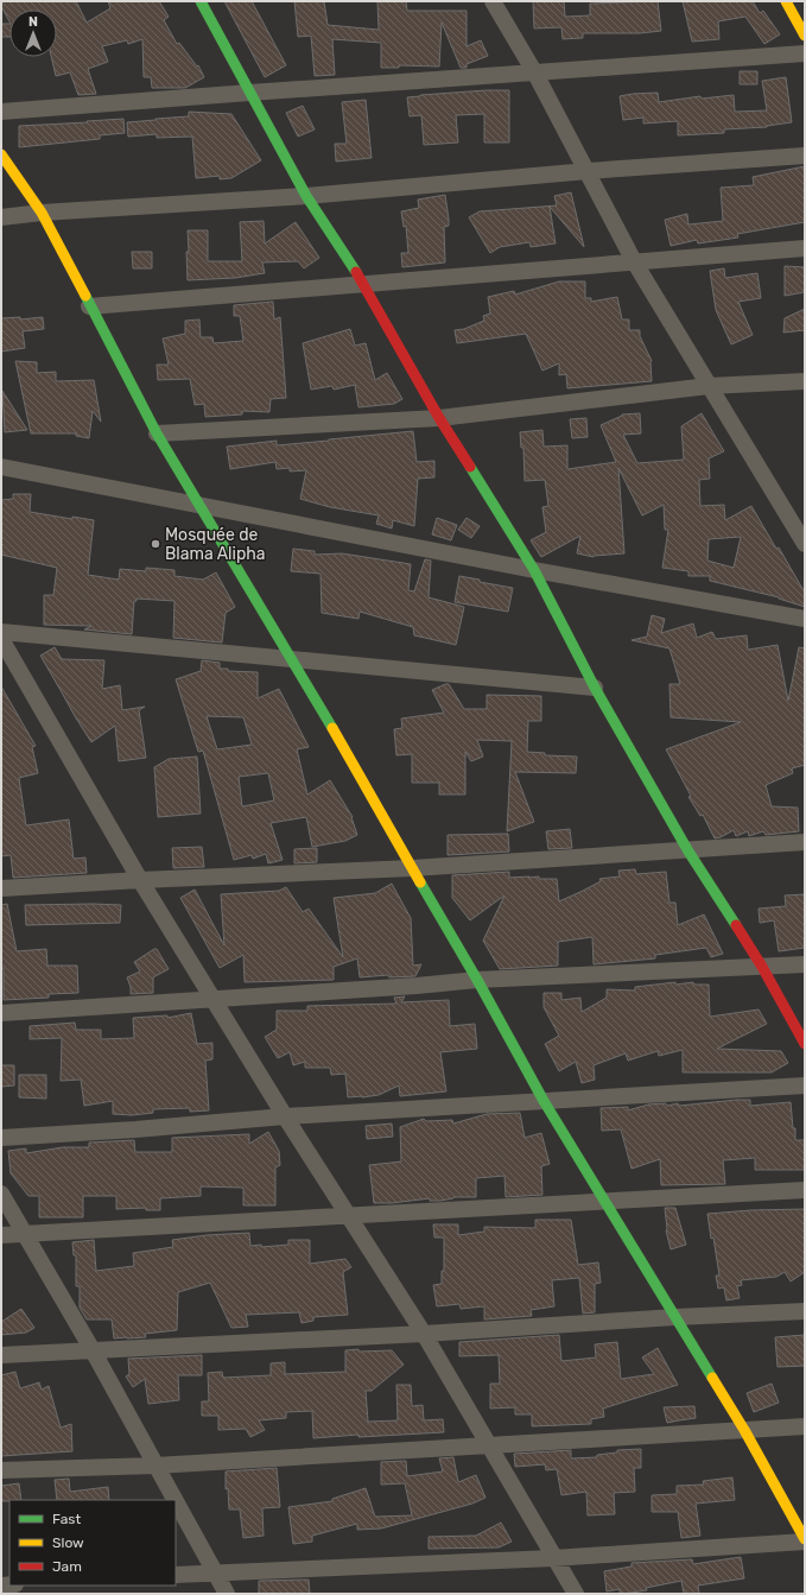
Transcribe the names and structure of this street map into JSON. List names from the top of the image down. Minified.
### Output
{"places":["Mosquée de Blama Alipha"],"legend":["Fast","Slow","Jam"],"north":"top"}
